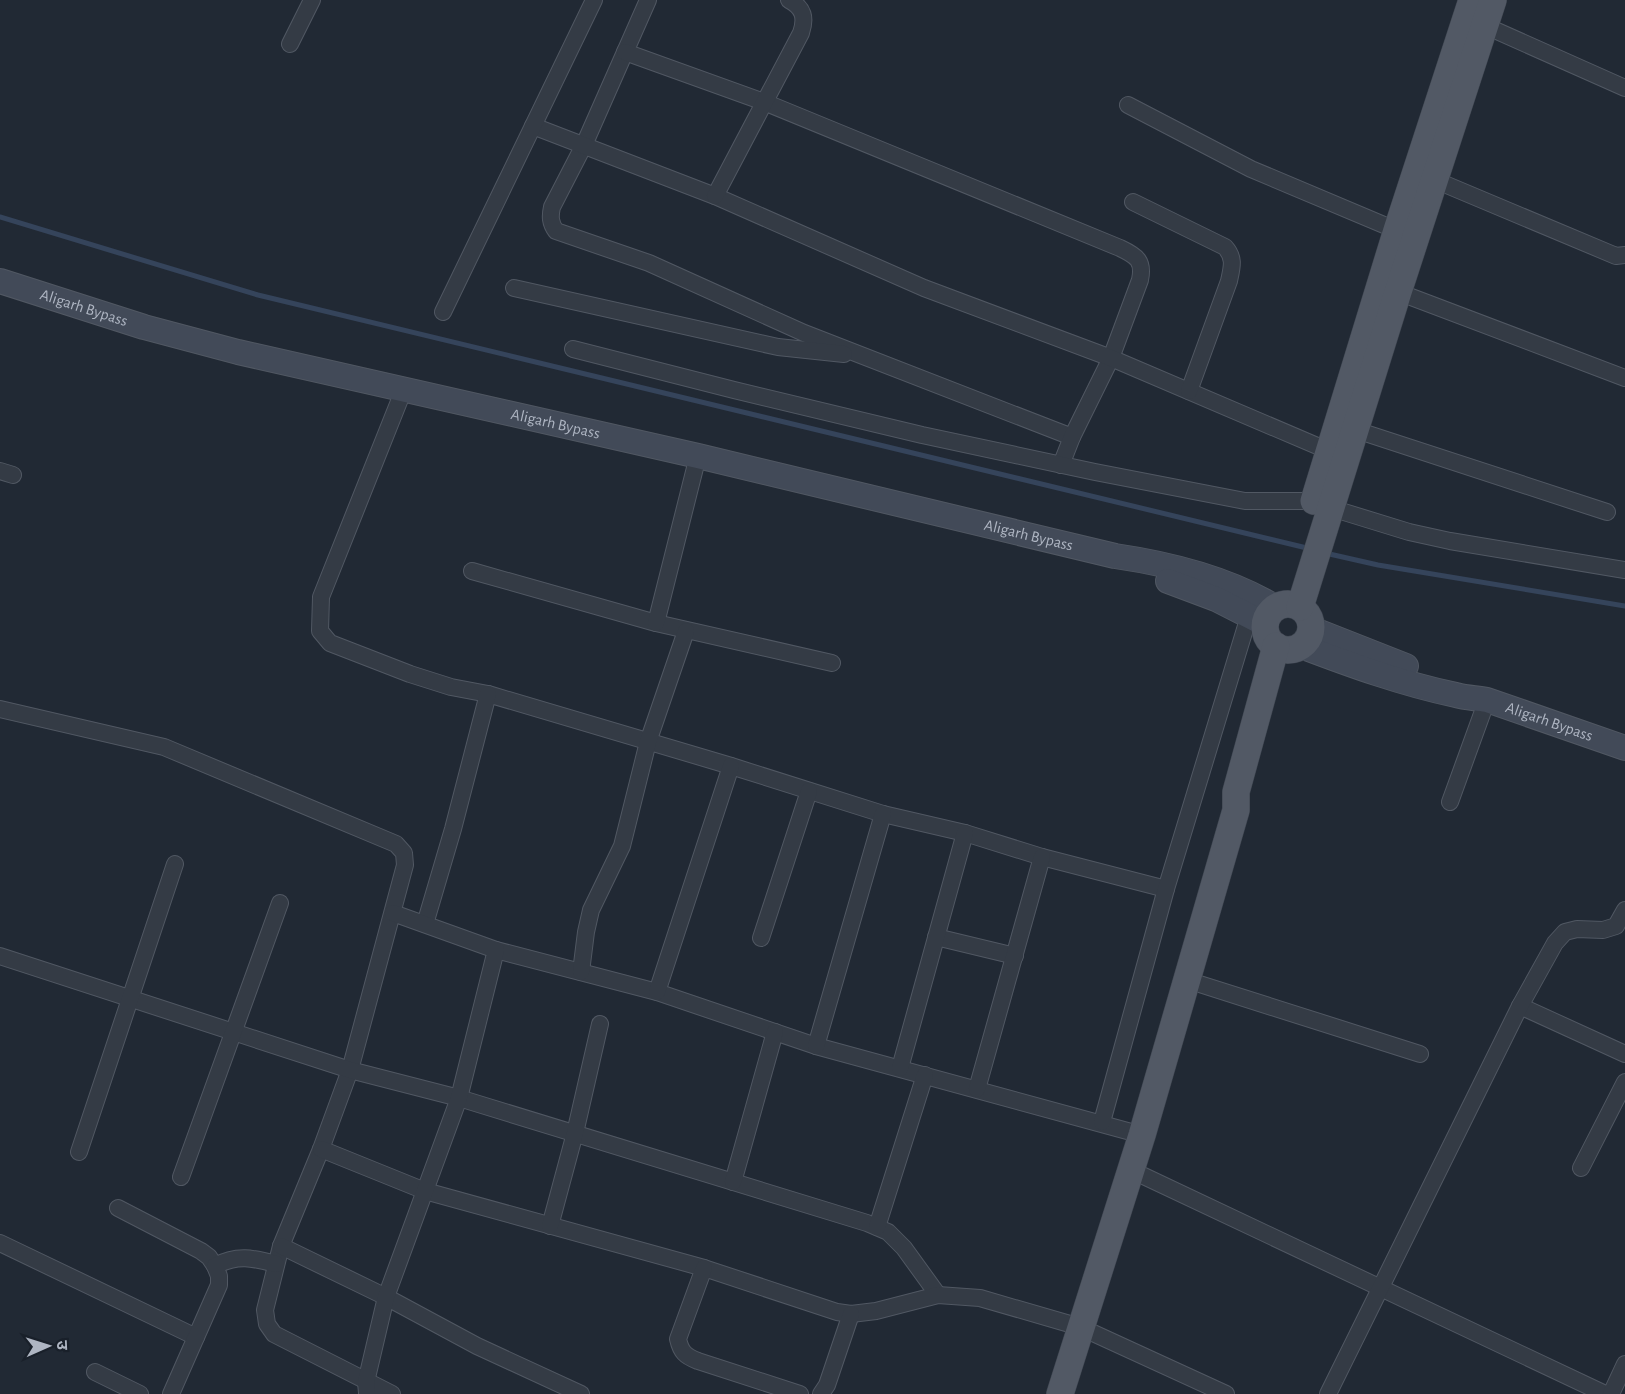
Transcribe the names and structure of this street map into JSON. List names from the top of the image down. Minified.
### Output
{"streets":{"main road":["Aligarh Bypass"]},"north":"right"}
